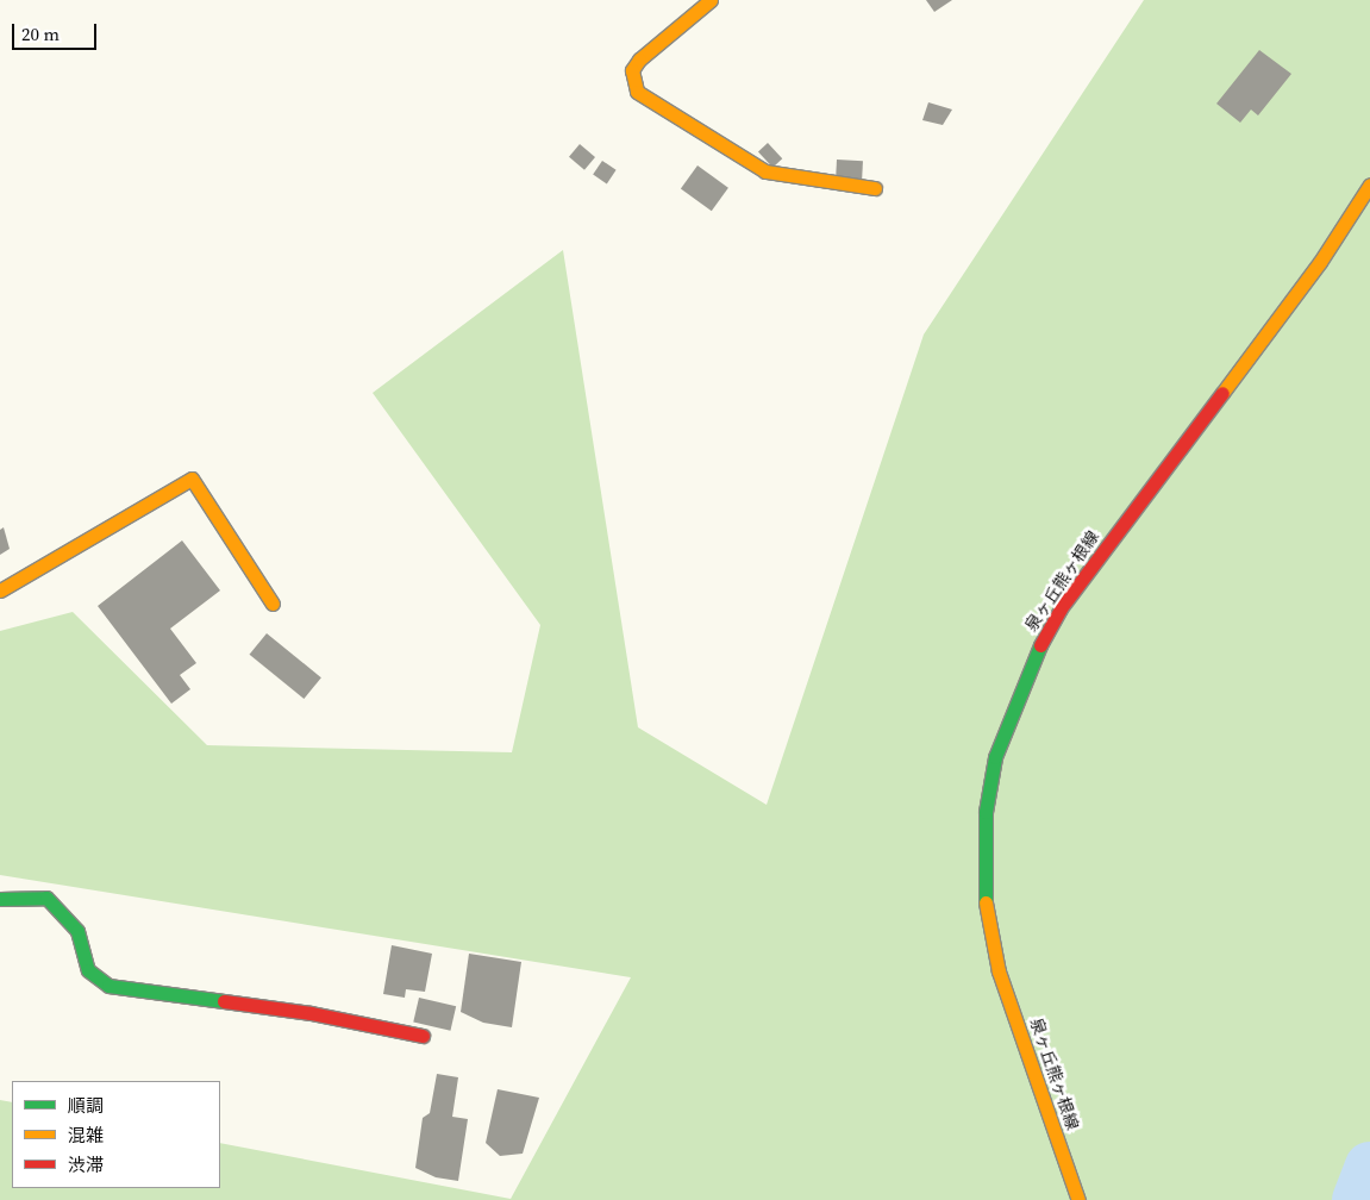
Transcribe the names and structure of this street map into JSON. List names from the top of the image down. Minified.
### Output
{"streets":{"street":["泉ヶ丘熊ヶ根線"]},"legend":["順調","混雑","渋滞"],"scale_bar":"20 m"}
